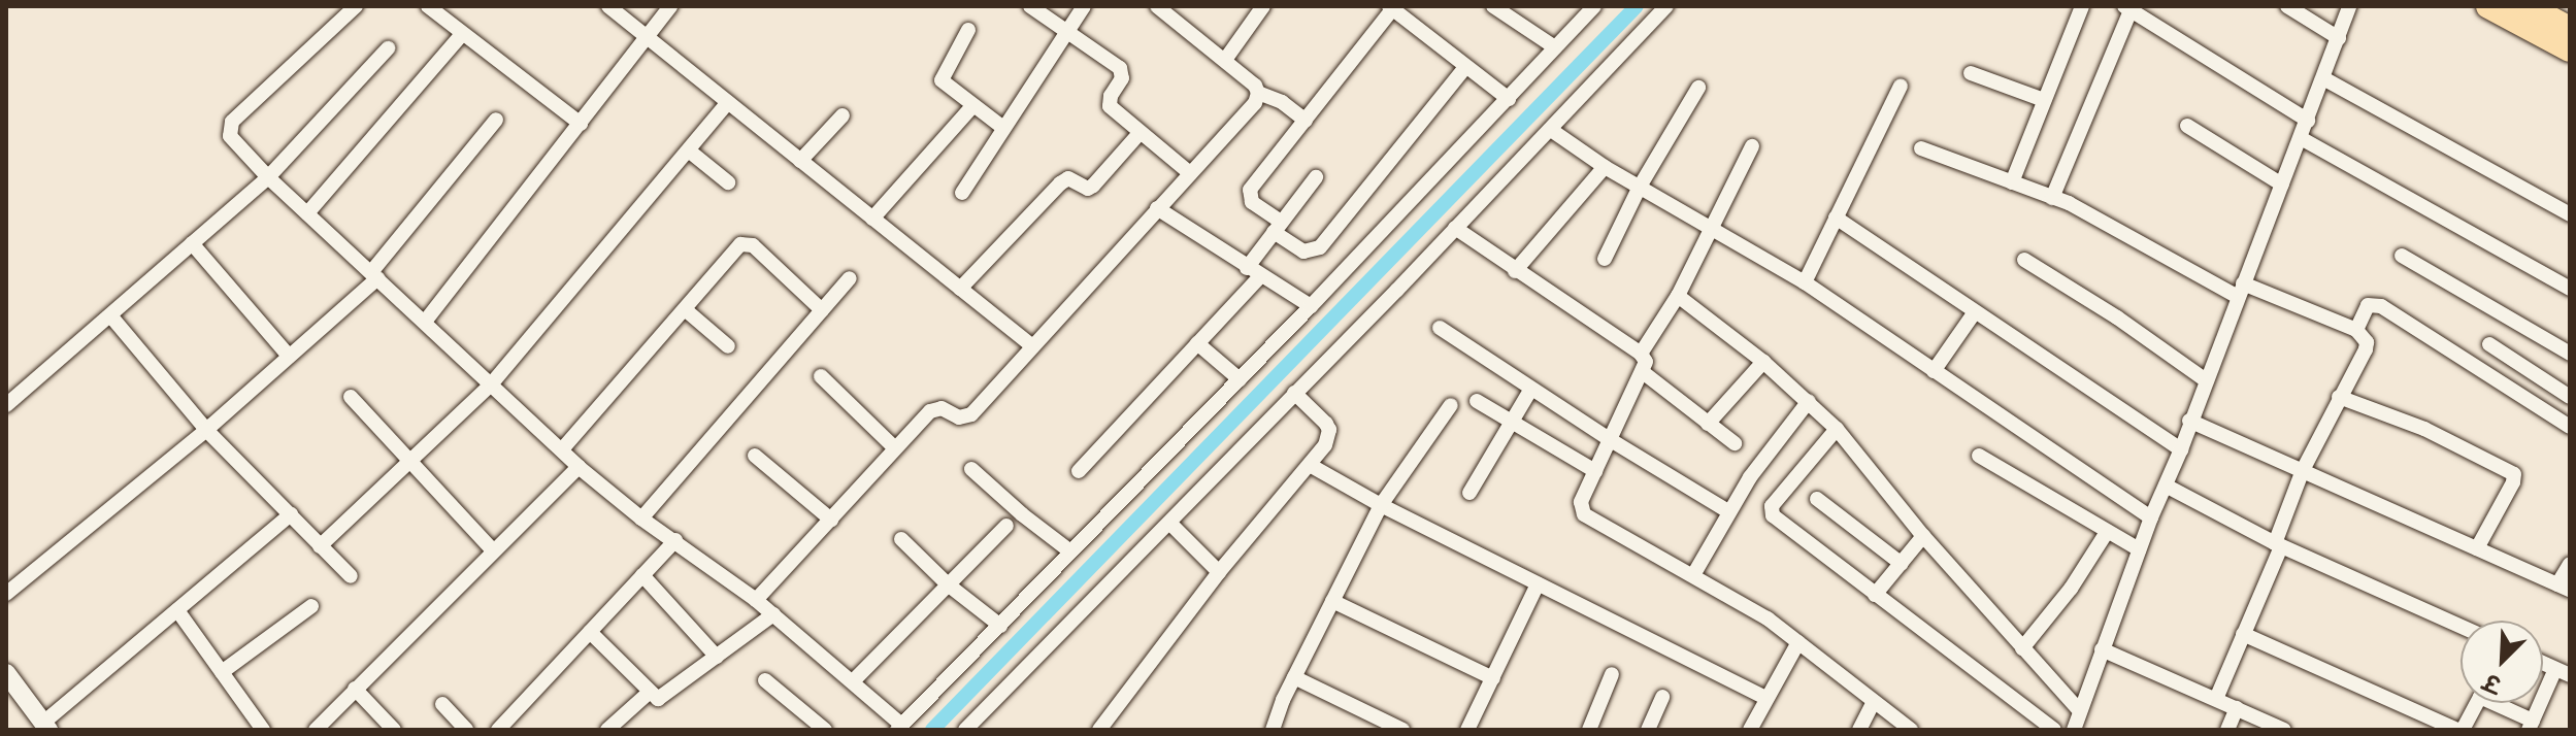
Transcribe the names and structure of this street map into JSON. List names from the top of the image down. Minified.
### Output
{"north":"bottom left"}
